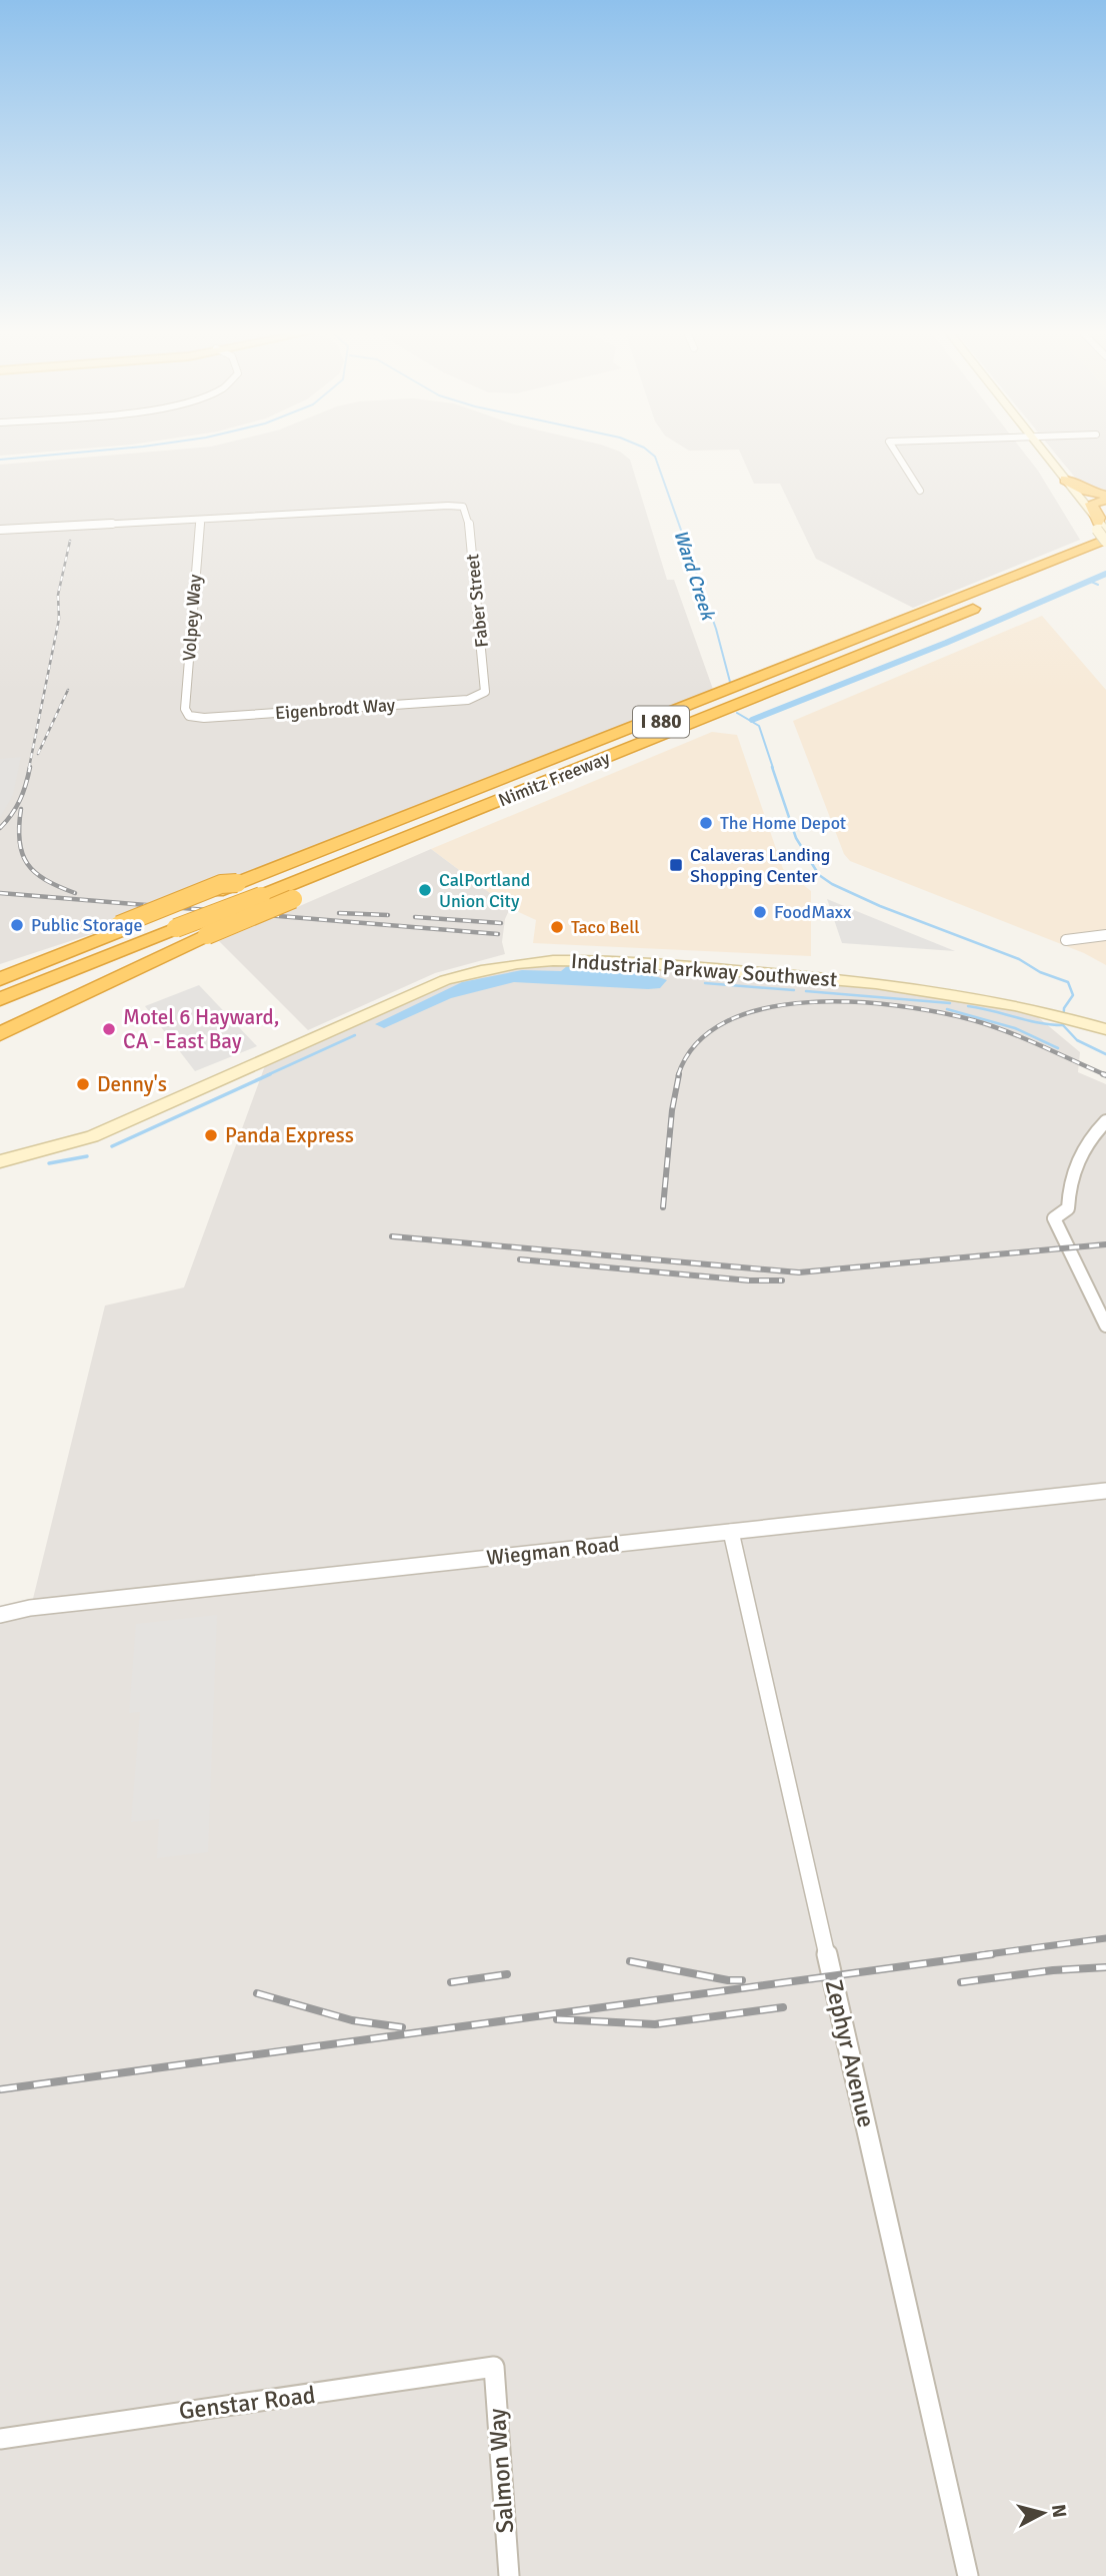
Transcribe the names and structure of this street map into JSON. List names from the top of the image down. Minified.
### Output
{"streets":{"highway":["I 880","Nimitz Freeway"],"main road":["Industrial Parkway Southwest"],"street":["Faber Street","Volpey Way","Eigenbrodt Way","Wiegman Road","Zephyr Avenue","Genstar Road","Salmon Way"]},"crossings":[["Faber Street","Volpey Way"],["Faber Street","Eigenbrodt Way"],["Volpey Way","Eigenbrodt Way"],["I 880","Nimitz Freeway"],["Wiegman Road","Zephyr Avenue"],["Genstar Road","Salmon Way"]],"water":["Ward Creek"],"places":{"other":["The Home Depot","CalPortland Union City","FoodMaxx","Public Storage","Taco Bell","Motel 6 Hayward, CA - East Bay","Denny's","Panda Express"],"transit":["Calaveras Landing Shopping Center"]},"north":"right"}
